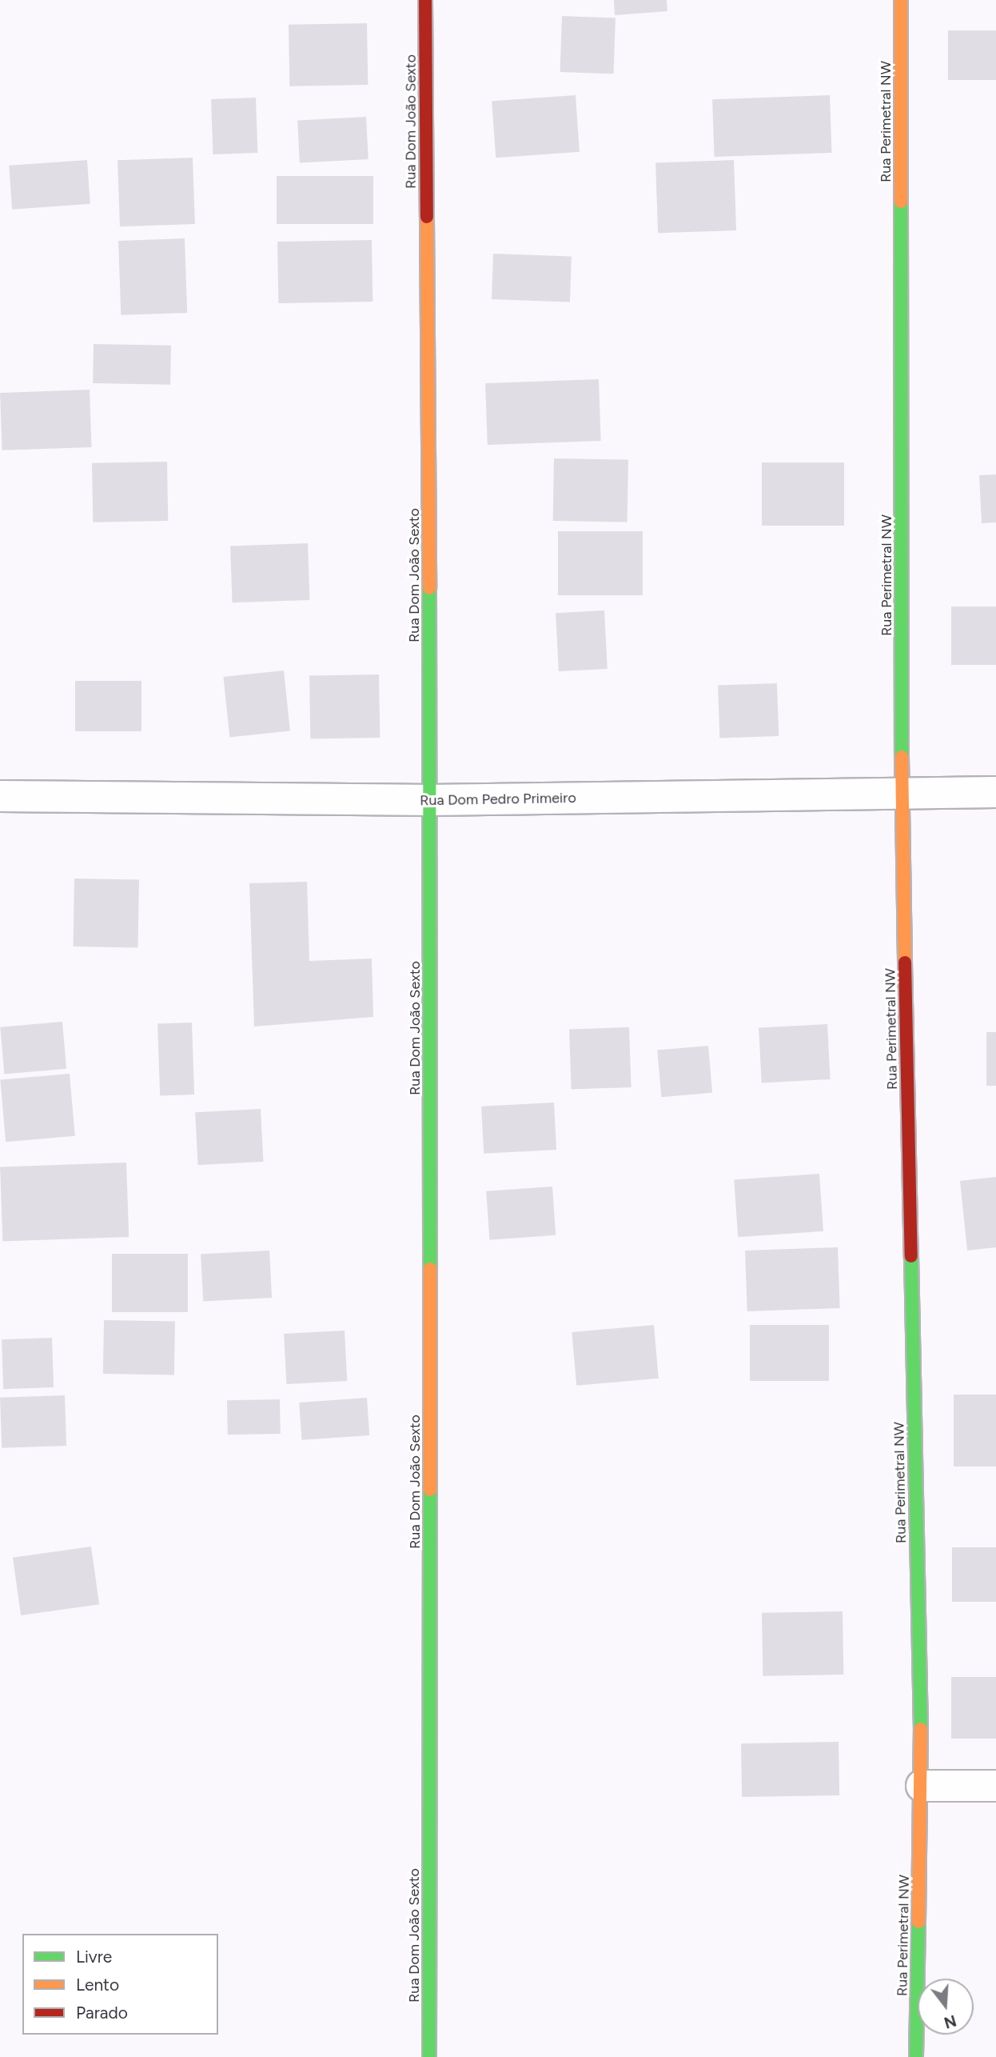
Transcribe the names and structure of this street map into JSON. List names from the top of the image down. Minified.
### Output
{"streets":{"street":["Rua Dom João Sexto","Rua Perimetral NW","Rua Dom Pedro Primeiro"]},"crossings":[["Rua Dom João Sexto","Rua Dom Pedro Primeiro"],["Rua Perimetral NW","Rua Dom Pedro Primeiro"]],"legend":["Livre","Lento","Parado"],"north":"bottom"}
